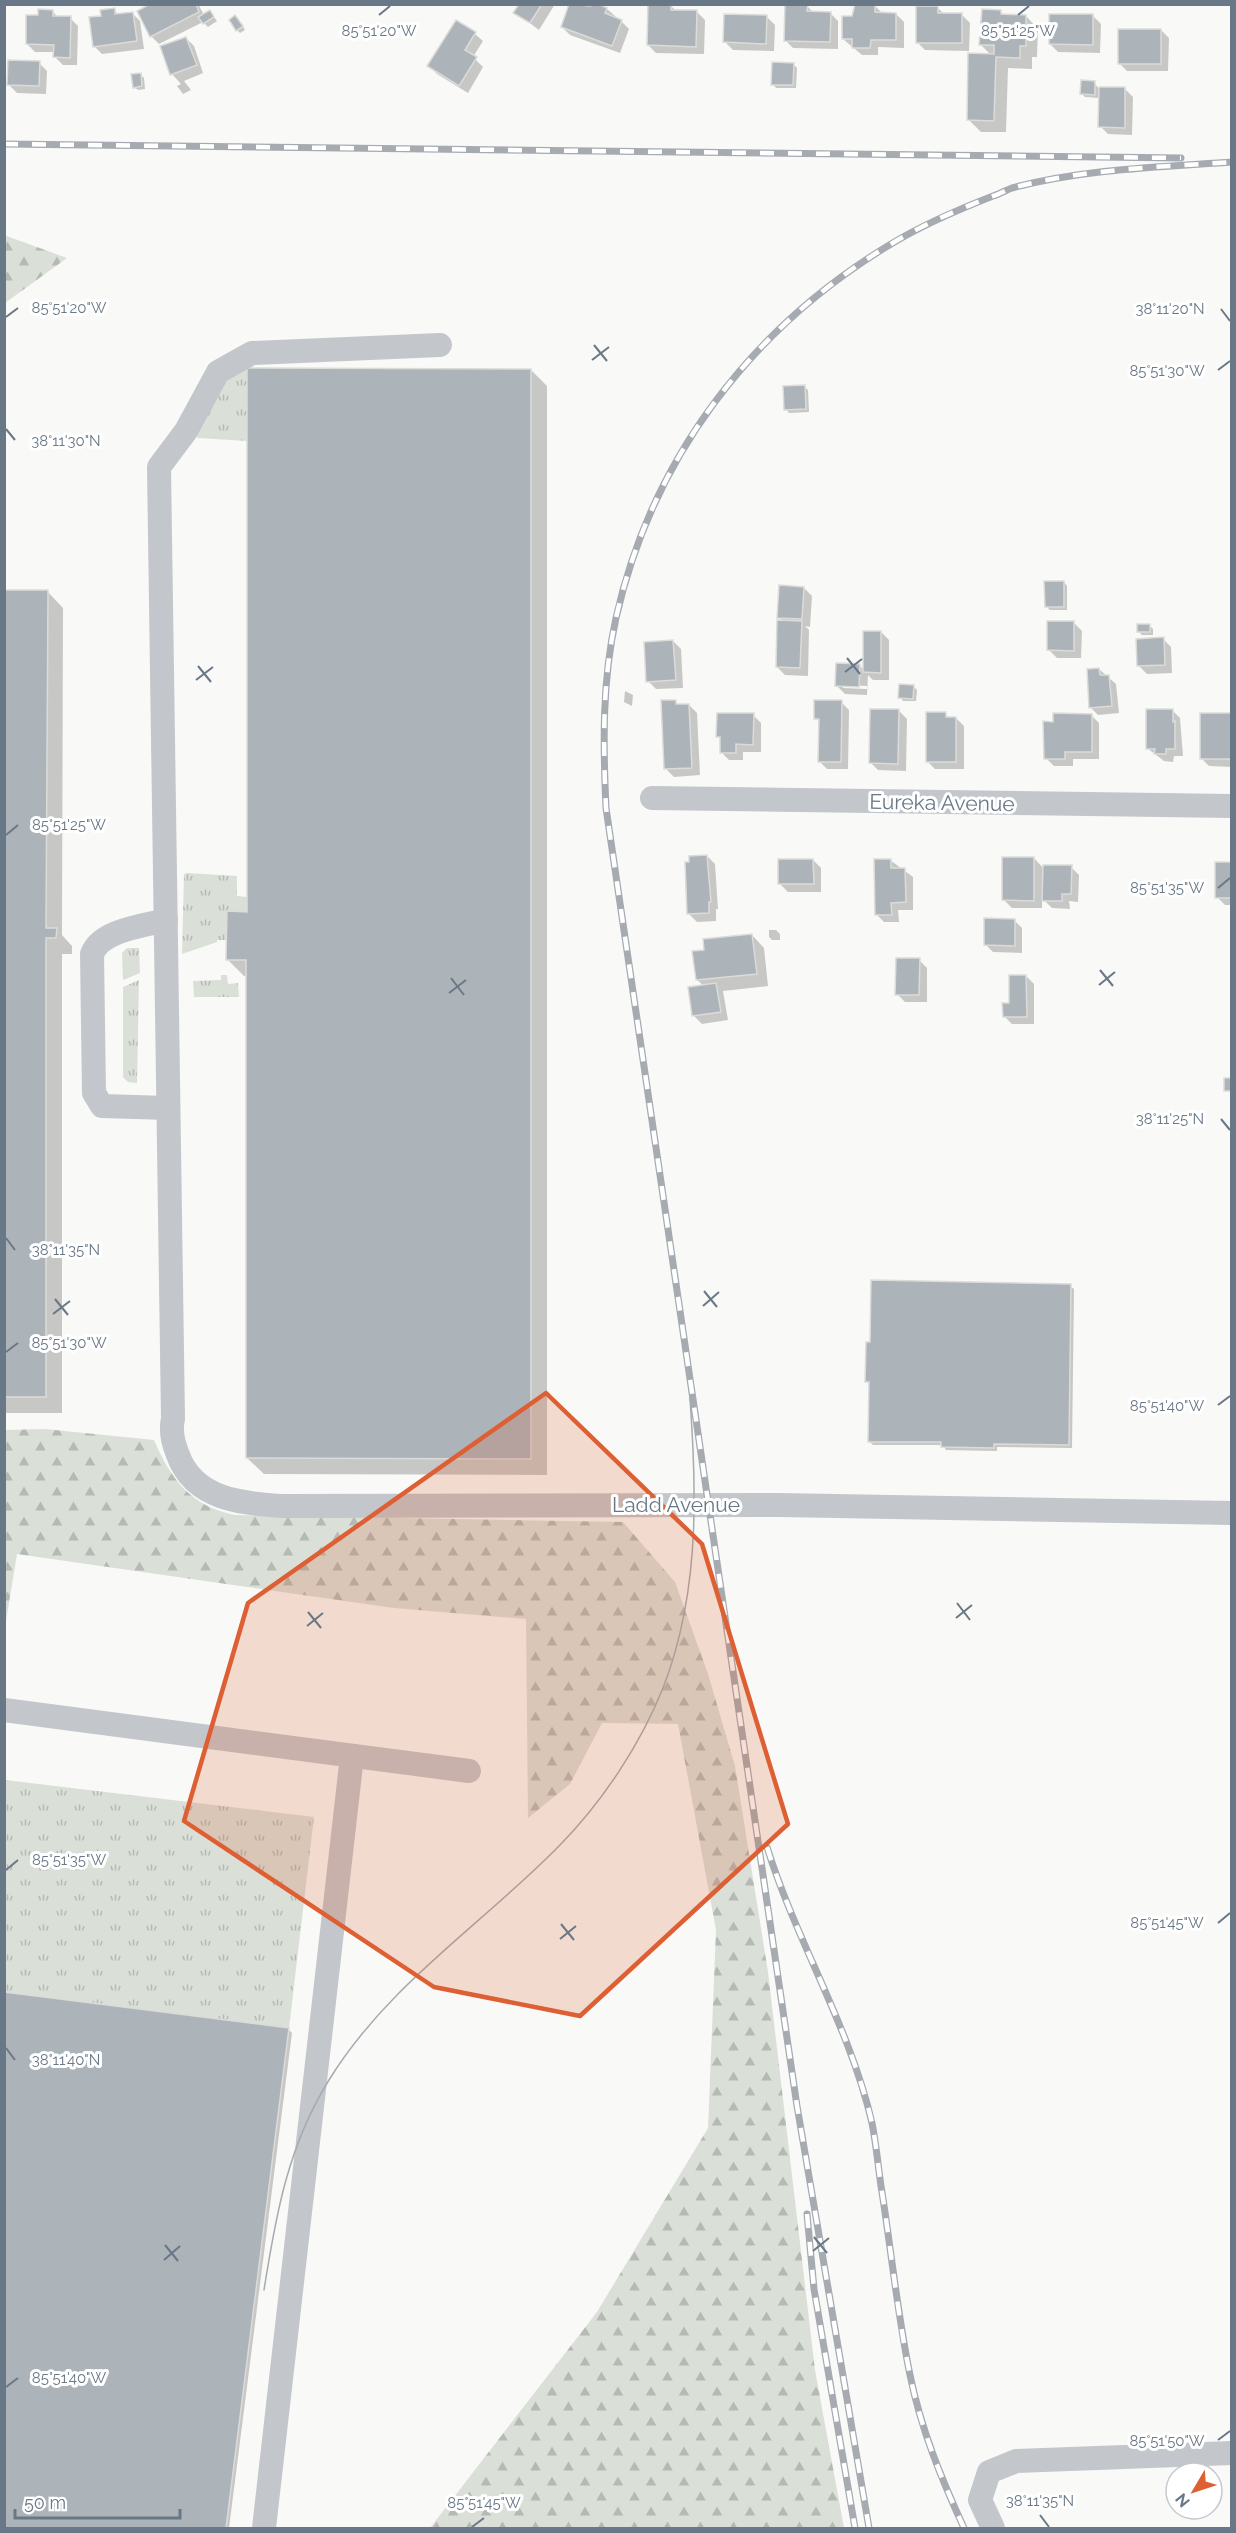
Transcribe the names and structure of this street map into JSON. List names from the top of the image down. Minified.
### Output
{"streets":{"street":["Eureka Avenue","Ladd Avenue"]},"scale_bar":"50 m","north":"bottom left","coordinates":["85°51'20\"W","85°51'25\"W","38°11'20\"N","85°51'30\"W","38°11'30\"N","85°51'35\"W","38°11'25\"N","38°11'35\"N","85°51'40\"W","85°51'45\"W","38°11'40\"N","85°51'50\"W"]}
